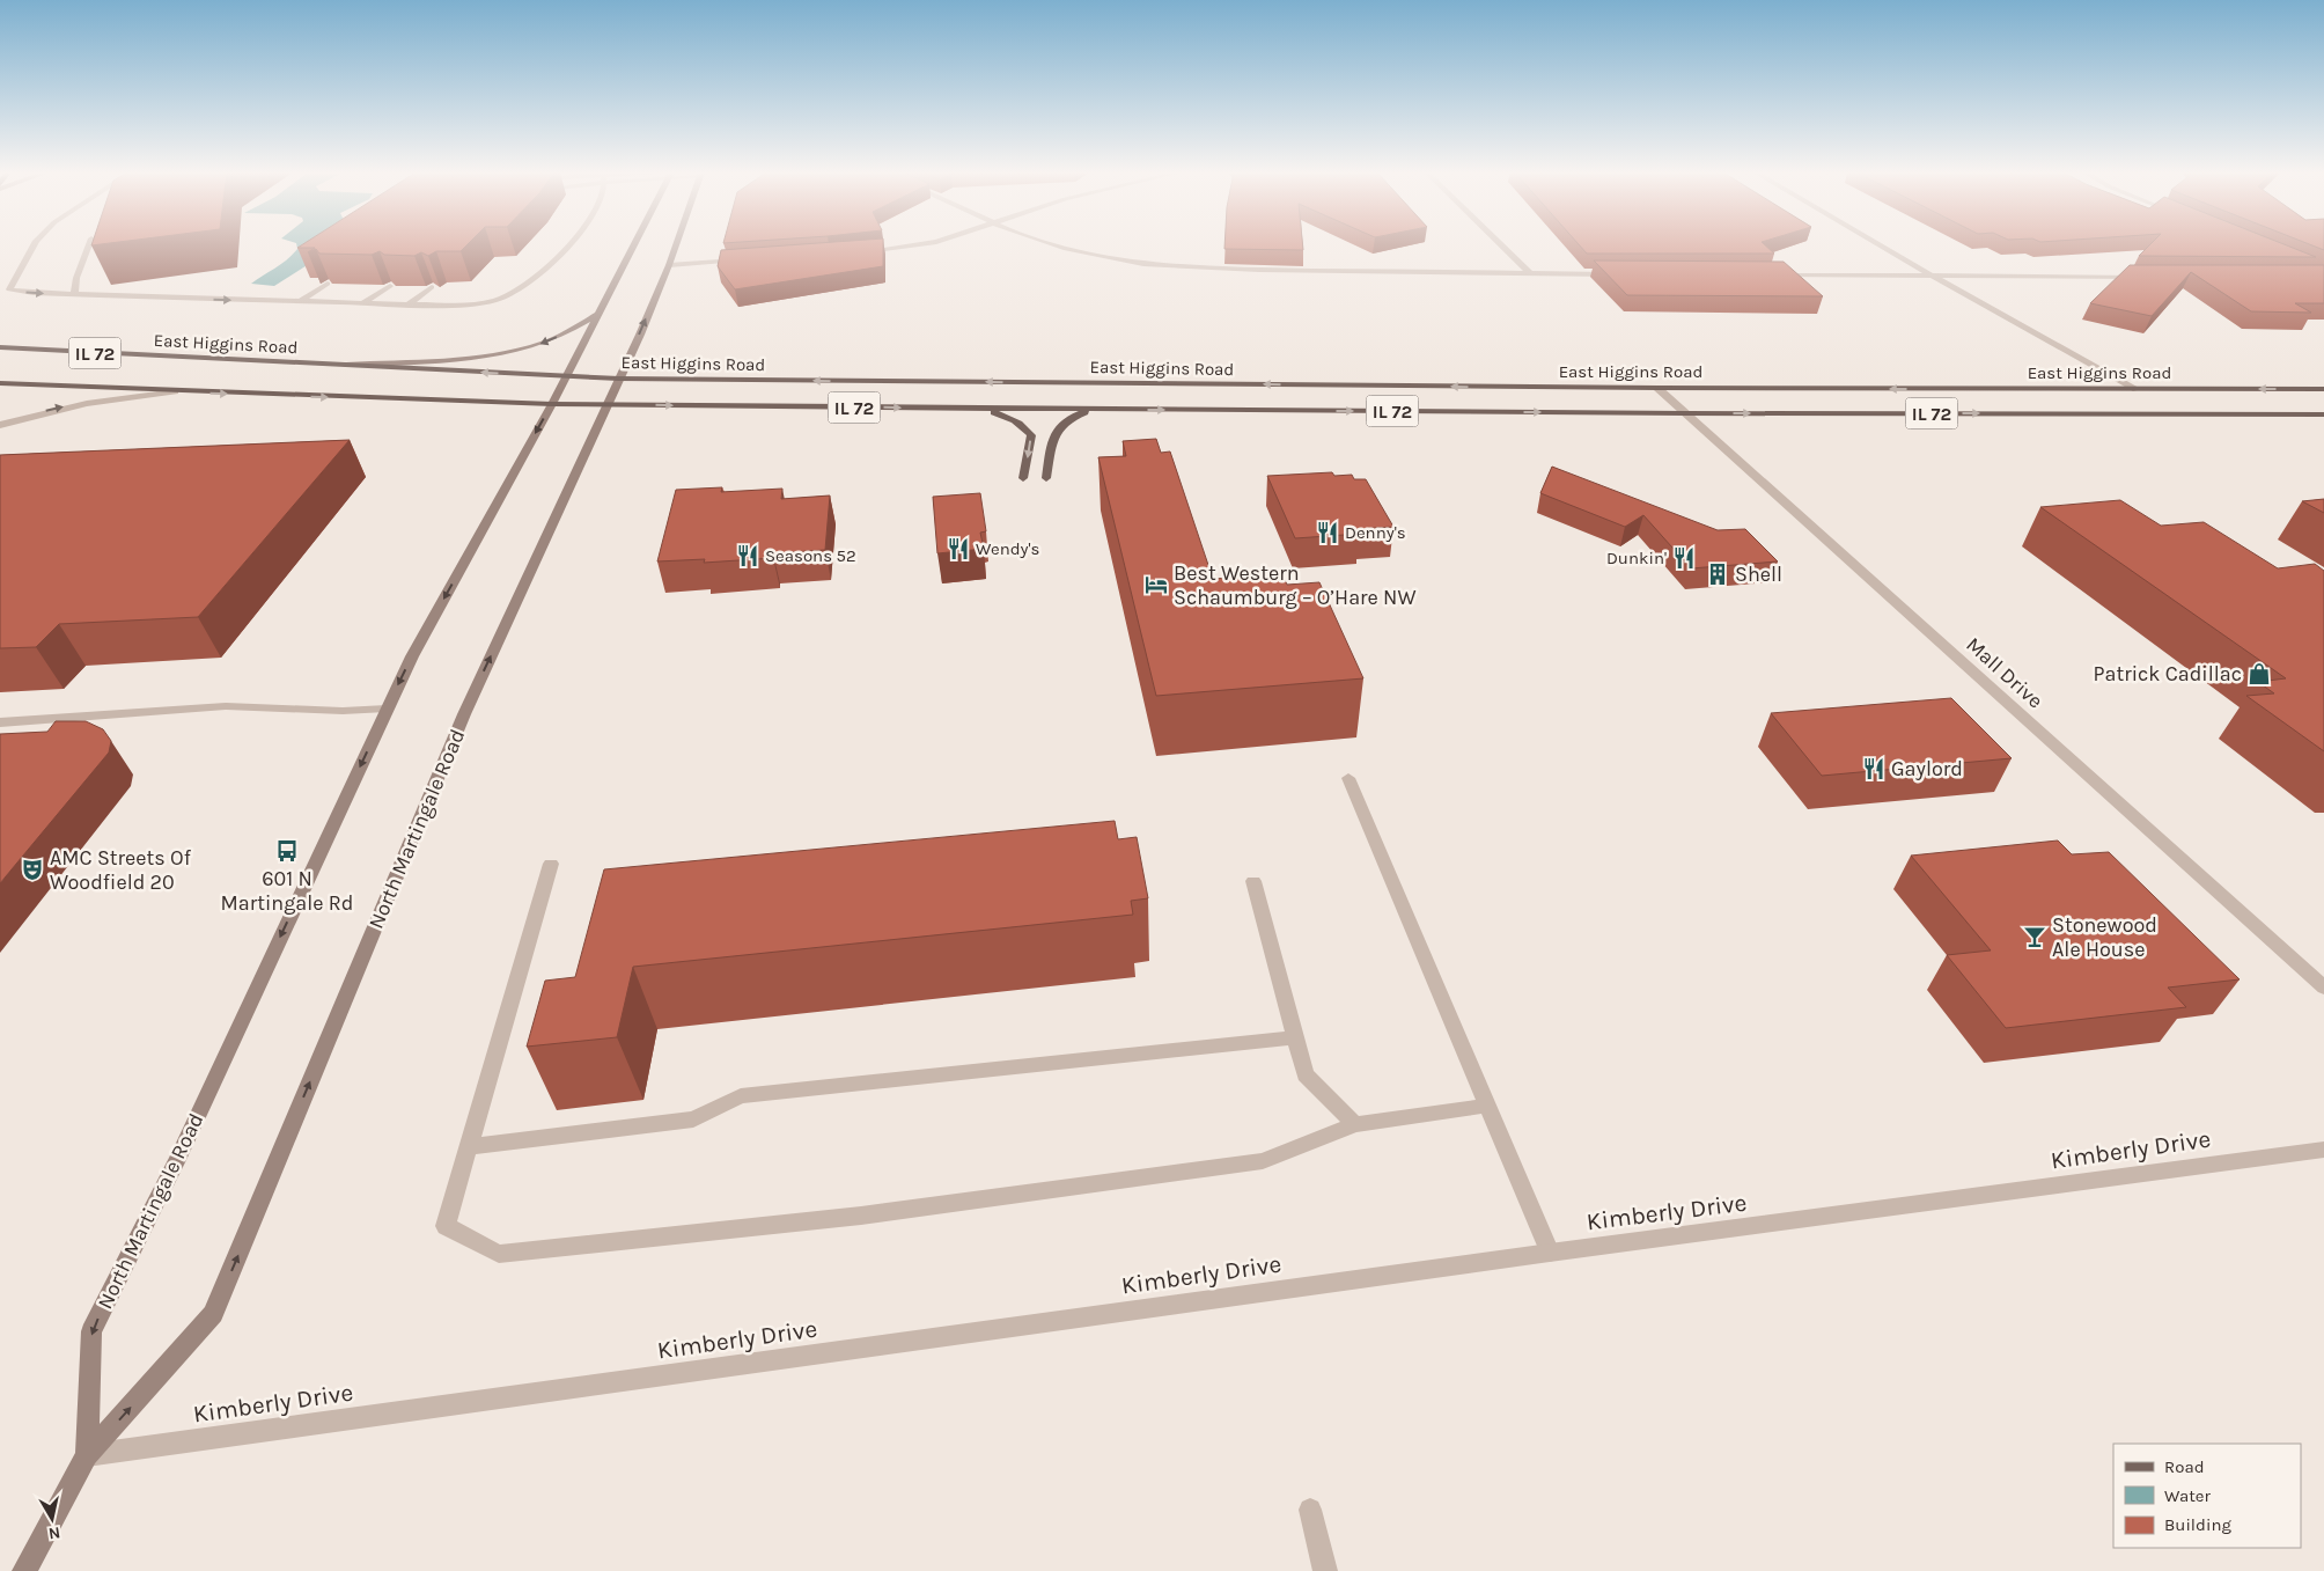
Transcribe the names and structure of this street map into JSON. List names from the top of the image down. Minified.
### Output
{"streets":{"main road":["East Higgins Road","IL 72"],"street":["Mall Drive","North Martingale Road","Kimberly Drive"]},"crossings":[["East Higgins Road","Mall Drive"],["East Higgins Road","North Martingale Road"],["IL 72","Mall Drive"],["IL 72","North Martingale Road"],["North Martingale Road","Kimberly Drive"]],"places":{"restaurant":["Denny's","Wendy's","Seasons 52","Dunkin'","Gaylord"],"building":["Shell"],"hotel":["Best Western Schaumburg – O’Hare NW"],"shop":["Patrick Cadillac"],"bus stop":["601 N Martingale Rd"],"theatre":["AMC Streets Of Woodfield 20"],"bar":["Stonewood Ale House"]},"legend":["Road","Water","Building"],"north":"bottom"}
